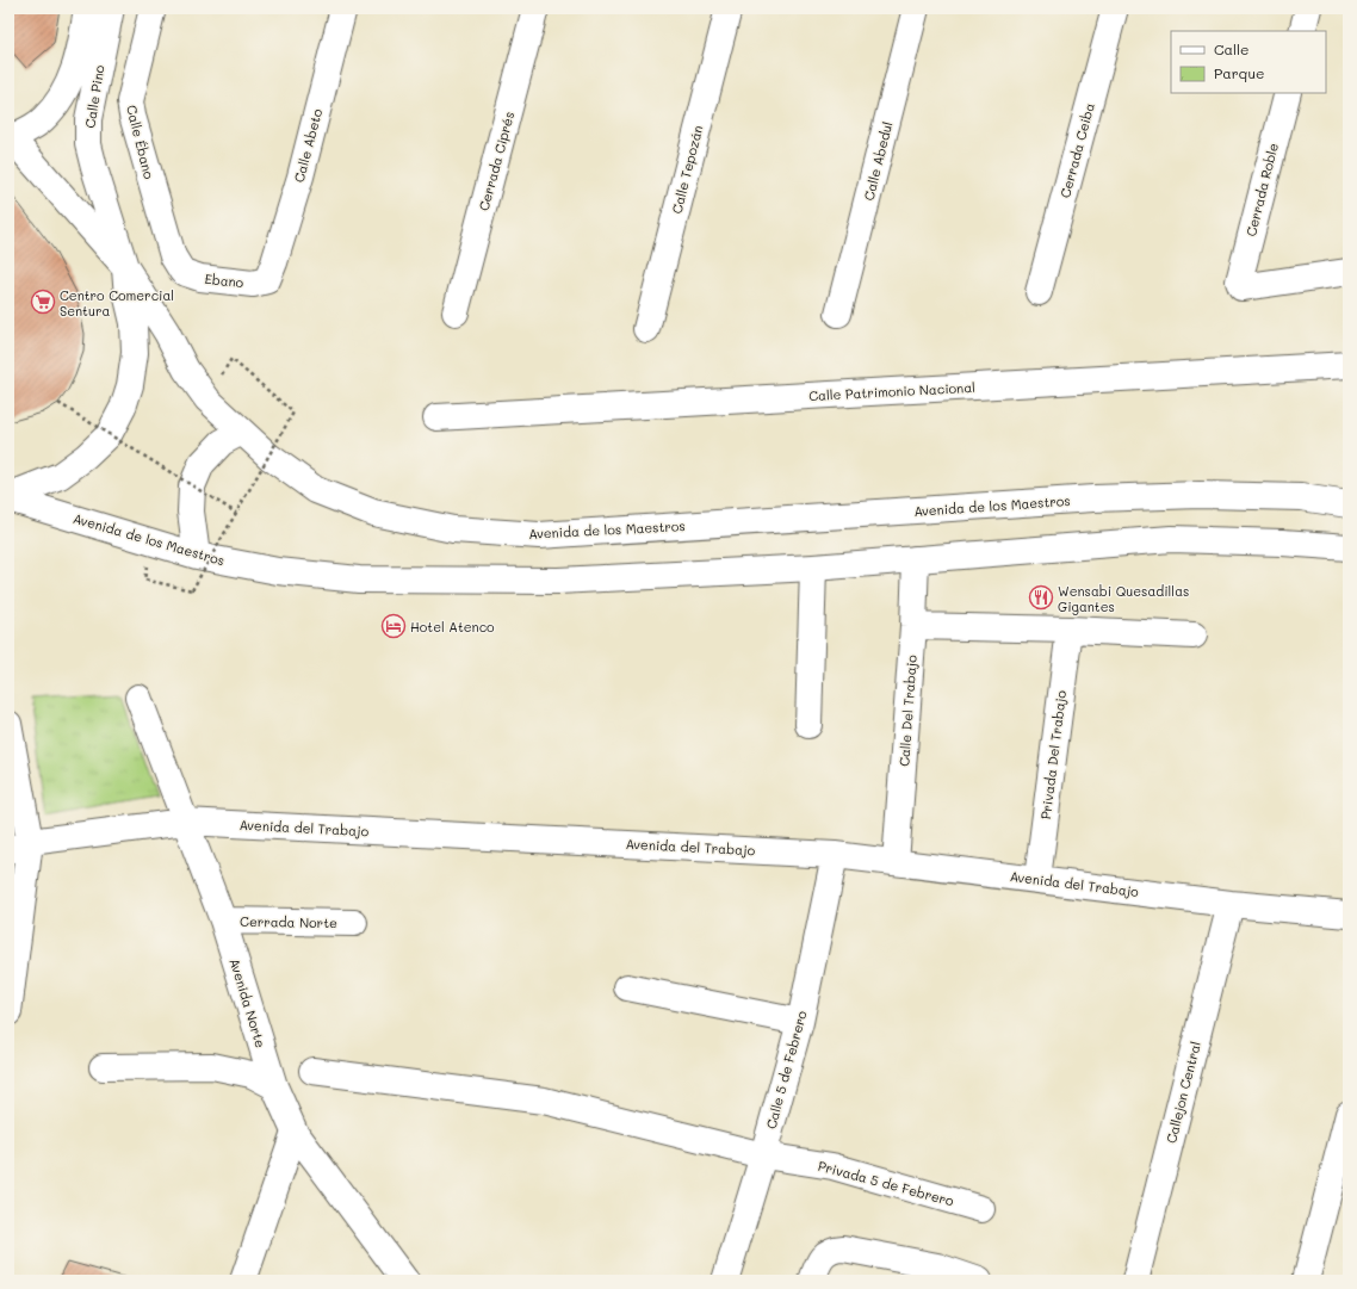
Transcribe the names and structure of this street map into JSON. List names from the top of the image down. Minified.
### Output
{"streets":{"street":["Calle Pino","Calle Ébano","Calle Abeto","Cerrada Ceiba","Cerrada Ciprés","Calle Abedul","Calle Tepozán","Cerrada Roble","Ebano","Calle Patrimonio Nacional","Avenida de los Maestros","Calle Del Trabajo","Privada Del Trabajo","Avenida del Trabajo","Cerrada Norte","Avenida Norte","Calle 5 de Febrero","Callejon Central","Privada 5 de Febrero"]},"crossings":[["Calle Pino","Avenida de los Maestros"],["Calle Ébano","Ebano"],["Calle Abeto","Ebano"],["Avenida de los Maestros","Calle Del Trabajo"],["Calle Del Trabajo","Avenida del Trabajo"],["Privada Del Trabajo","Avenida del Trabajo"],["Avenida del Trabajo","Avenida Norte"],["Avenida del Trabajo","Calle 5 de Febrero"],["Avenida del Trabajo","Callejon Central"],["Cerrada Norte","Avenida Norte"],["Calle 5 de Febrero","Privada 5 de Febrero"]],"places":{"supermarket":["Centro Comercial Sentura"],"restaurant":["Wensabi Quesadillas Gigantes"],"hotel":["Hotel Atenco"]},"legend":["Calle","Parque"]}
